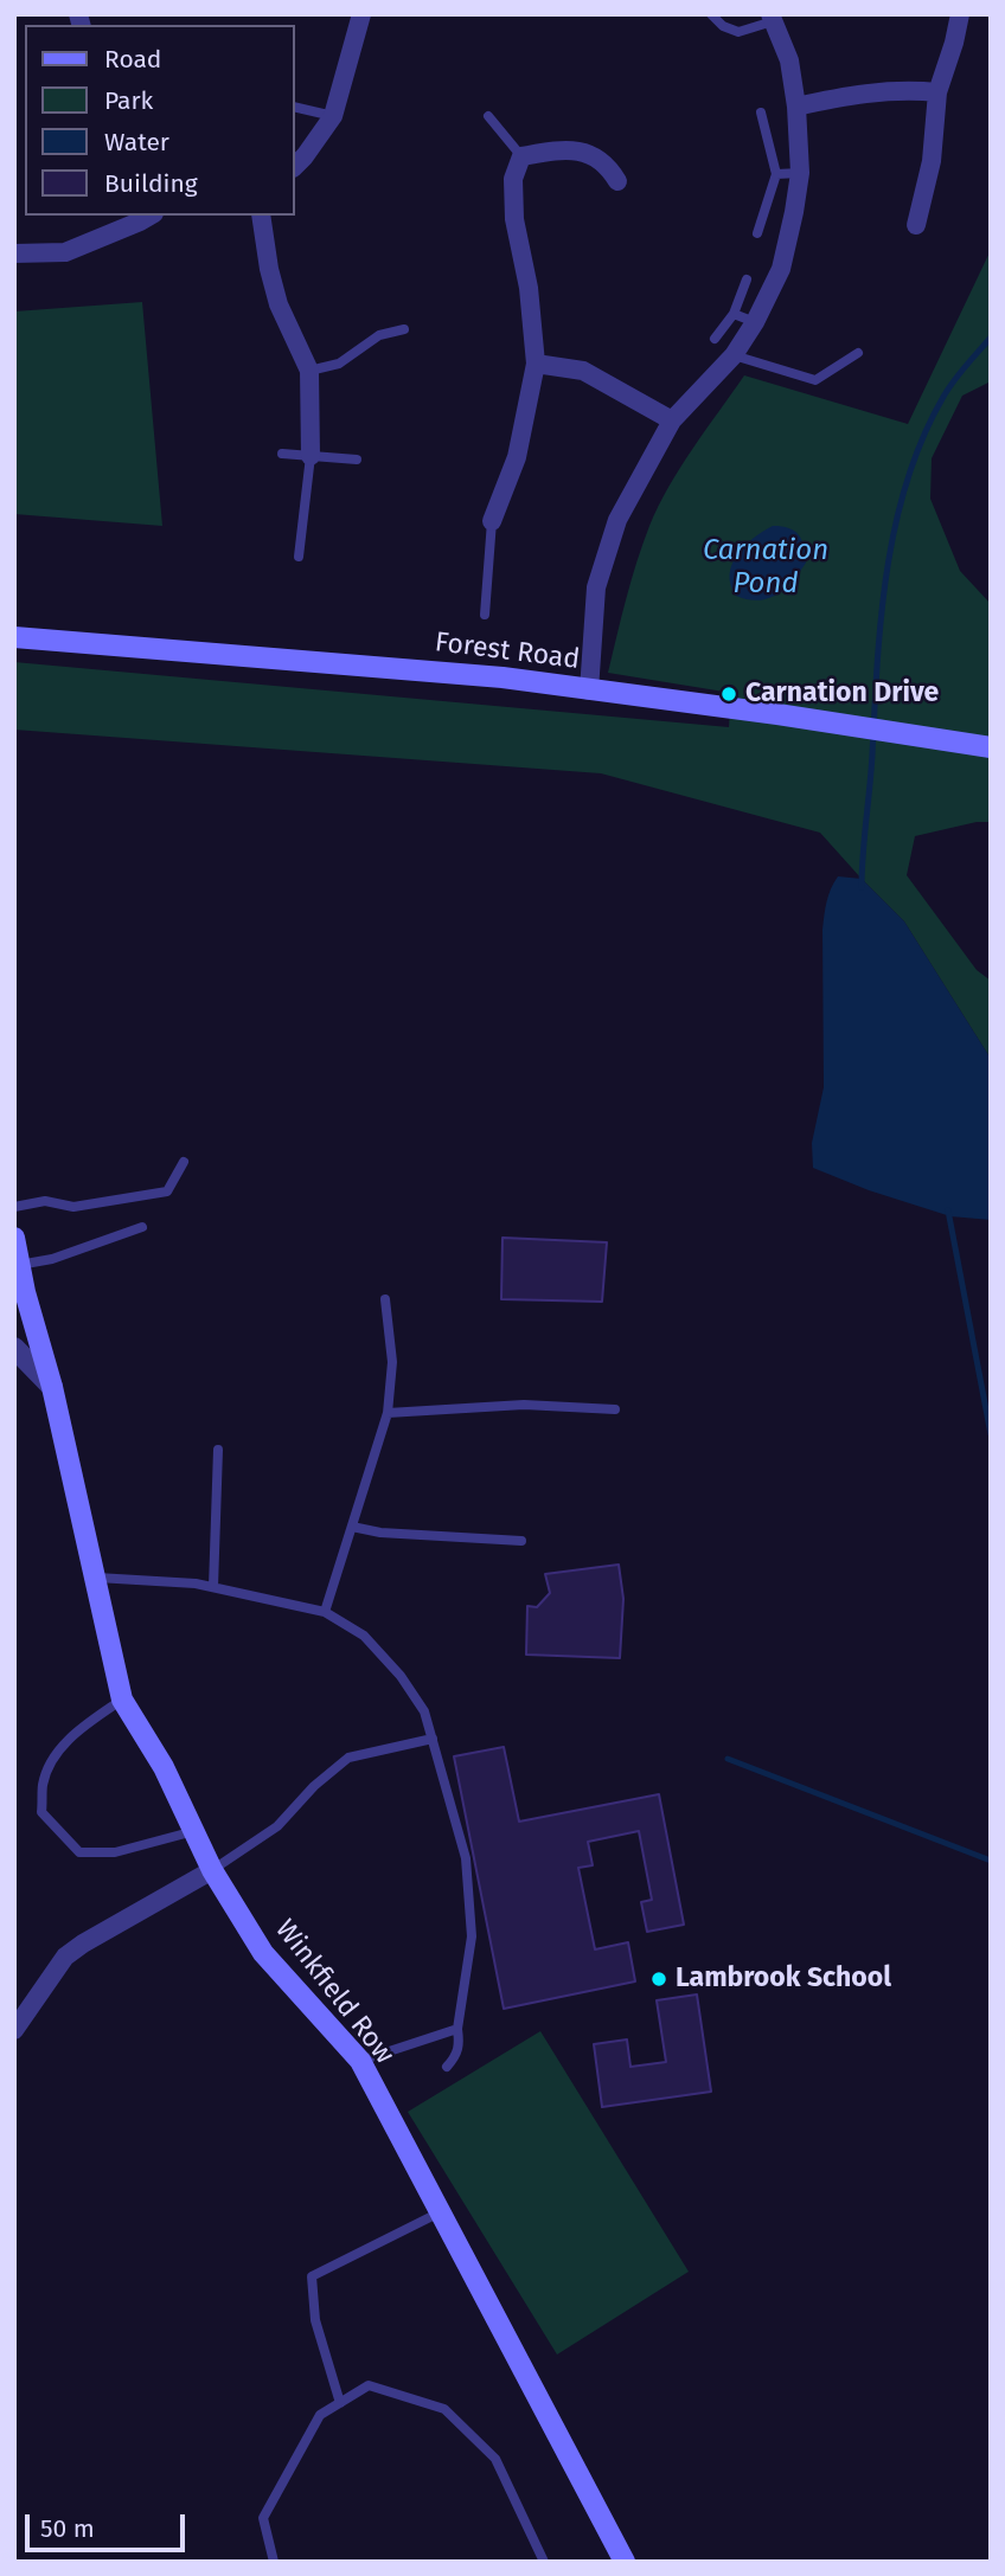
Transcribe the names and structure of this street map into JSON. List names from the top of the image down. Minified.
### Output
{"streets":{"main road":["Forest Road","Winkfield Row"]},"water":["Carnation Pond"],"places":["Carnation Drive","Lambrook School"],"legend":["Road","Park","Water","Building"],"scale_bar":"50 m"}
